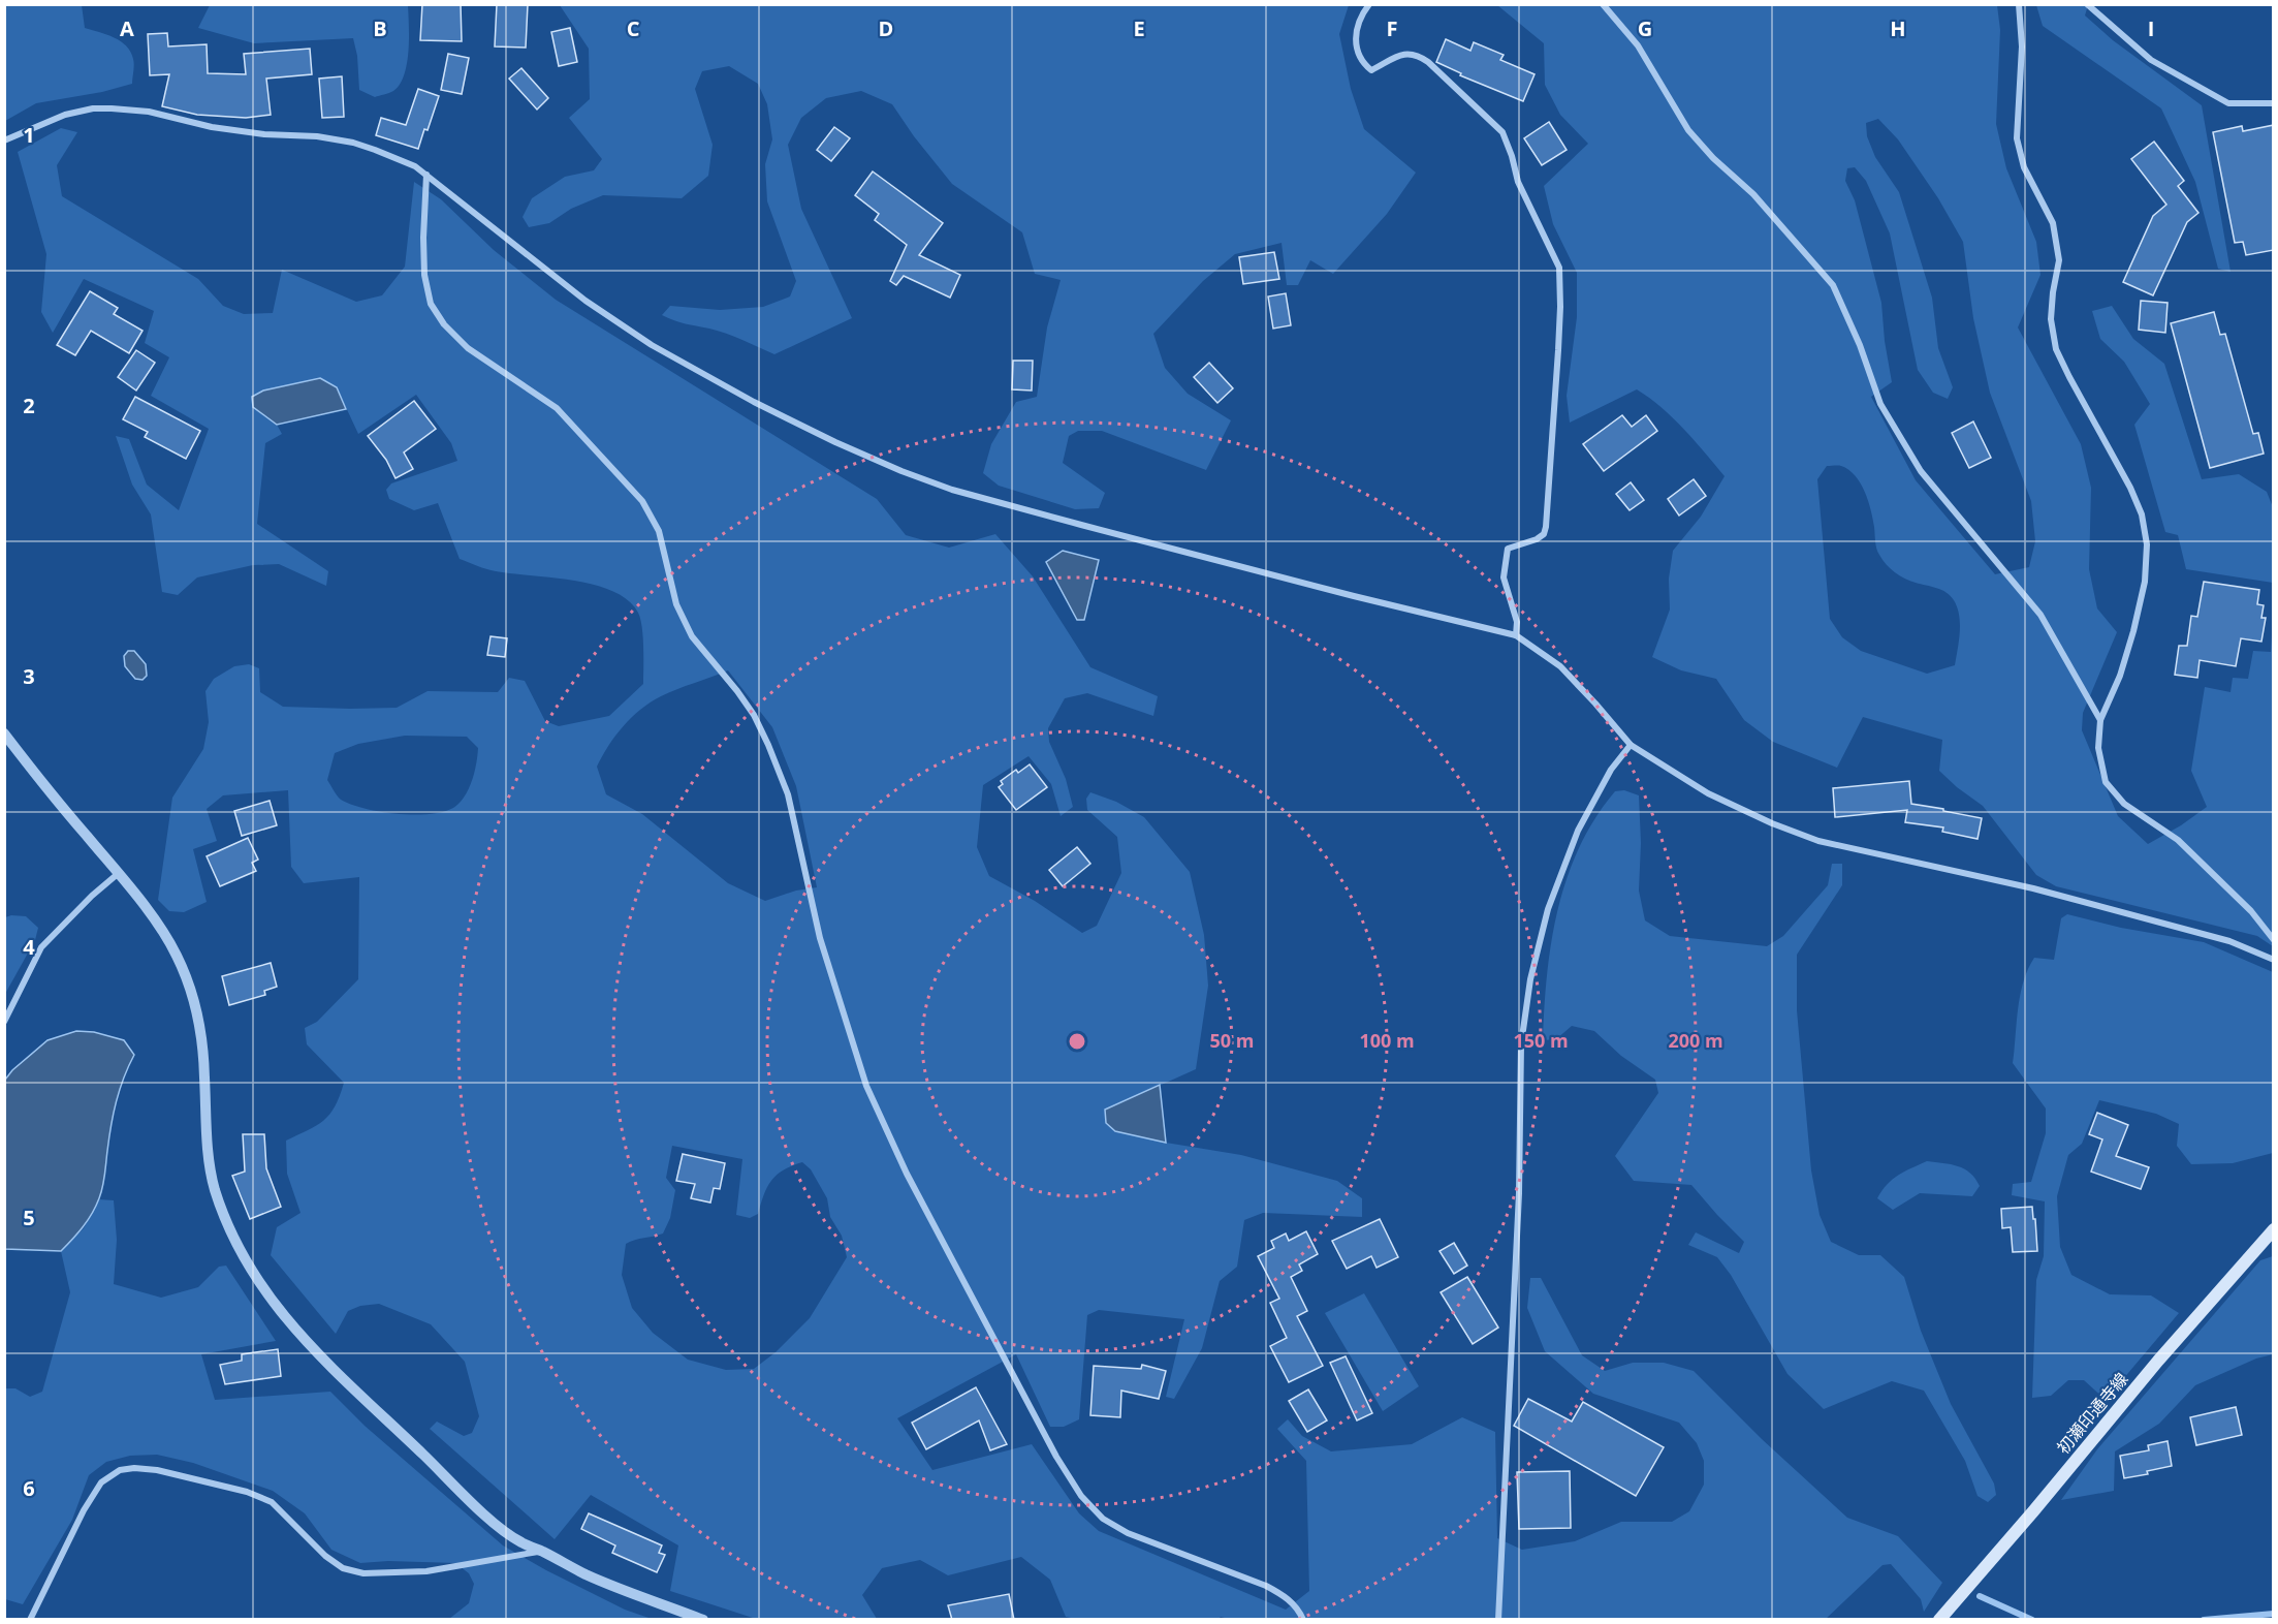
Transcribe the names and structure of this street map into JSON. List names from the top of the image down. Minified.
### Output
{"streets":{"main road":["初瀬印通寺線"]},"grid":{"columns":["A","B","C","D","E","F","G","H","I"],"rows":["1","2","3","4","5","6"]},"rings":["50 m","100 m","150 m","200 m"]}
